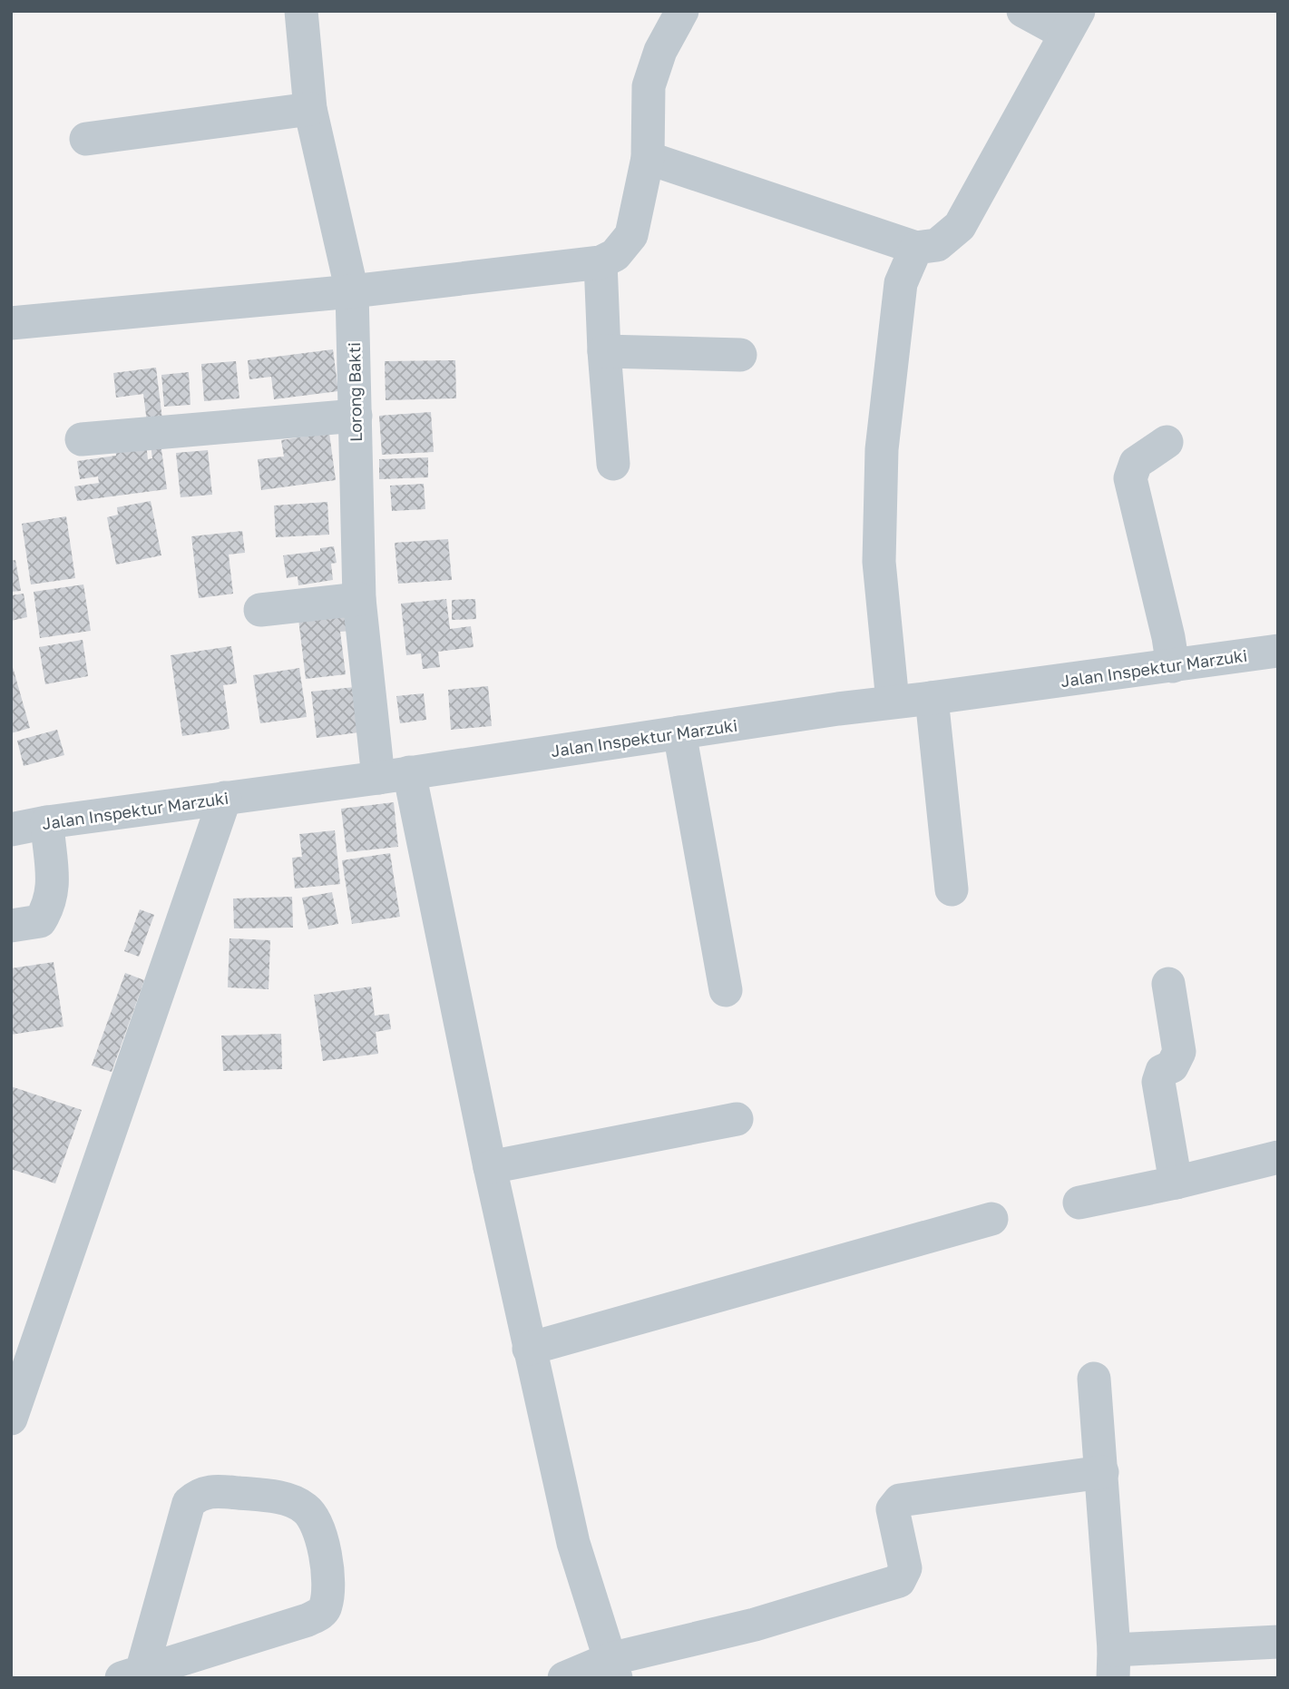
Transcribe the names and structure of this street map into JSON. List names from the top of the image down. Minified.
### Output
{"streets":{"street":["Lorong Bakti","Jalan Inspektur Marzuki"]},"crossings":[["Lorong Bakti","Jalan Inspektur Marzuki"]]}
